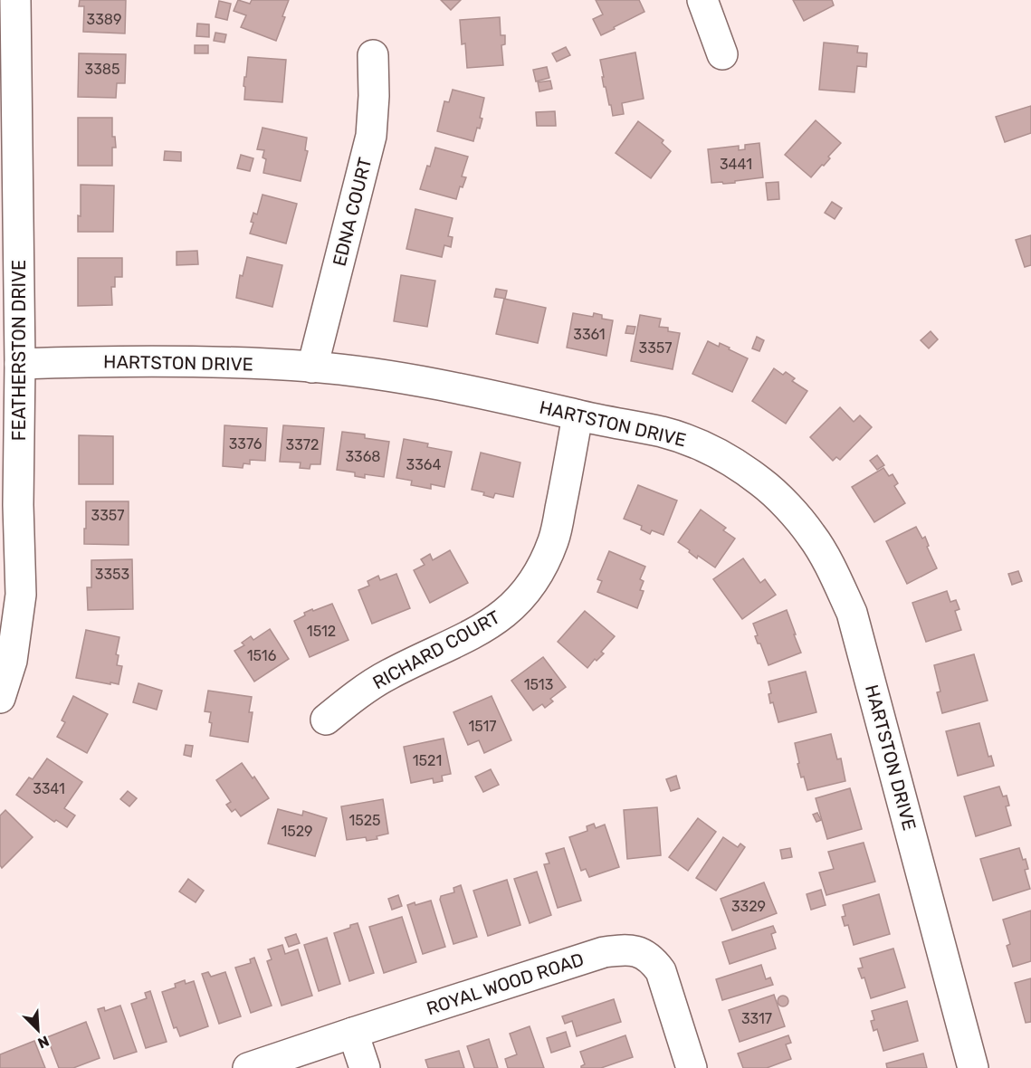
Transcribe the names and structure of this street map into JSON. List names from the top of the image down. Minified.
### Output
{"streets":{"street":["EDNA COURT","FEATHERSTON DRIVE","HARTSTON DRIVE","RICHARD COURT","ROYAL WOOD ROAD"]},"crossings":[["EDNA COURT","HARTSTON DRIVE"],["FEATHERSTON DRIVE","HARTSTON DRIVE"],["HARTSTON DRIVE","RICHARD COURT"]],"house_numbers":["3389","3385","3441","3361","3357","3376","3372","3368","3364","3357","3353","1512","1516","1513","1517","1521","3341","1525","1529","3329","3317"],"north":"bottom right"}
